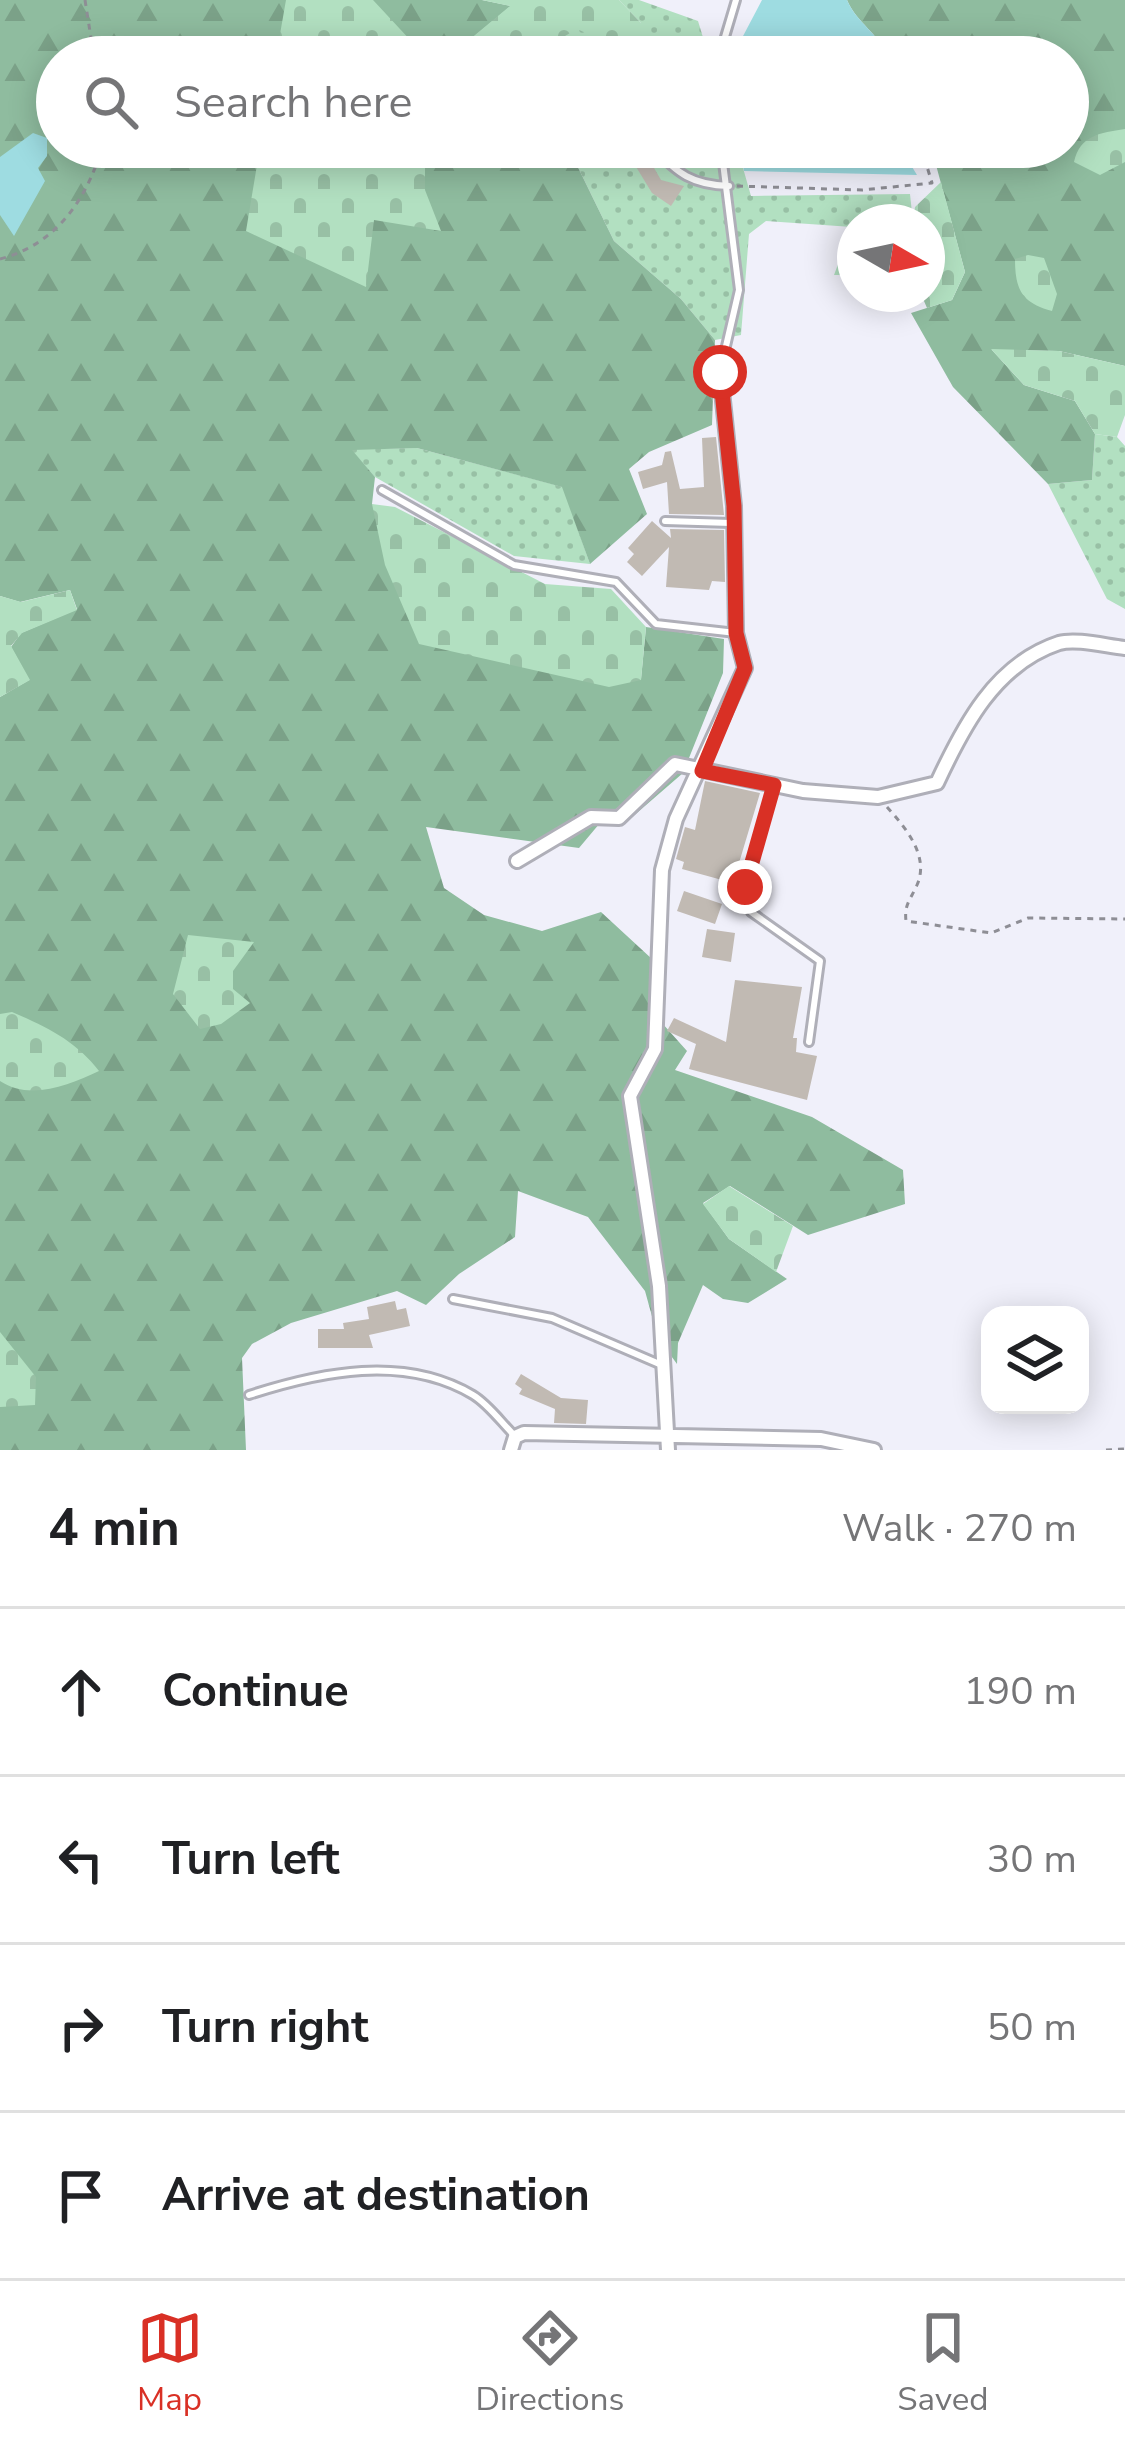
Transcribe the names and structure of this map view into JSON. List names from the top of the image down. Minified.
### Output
{"north":"right","page":{"search":"Search here","heading":["4 min","Walk · 270 m"],"list":[["Continue","190 m"],["Turn left","30 m"],["Turn right","50 m"],"Arrive at destination"],"nav":["Map","Directions","Saved"]}}
